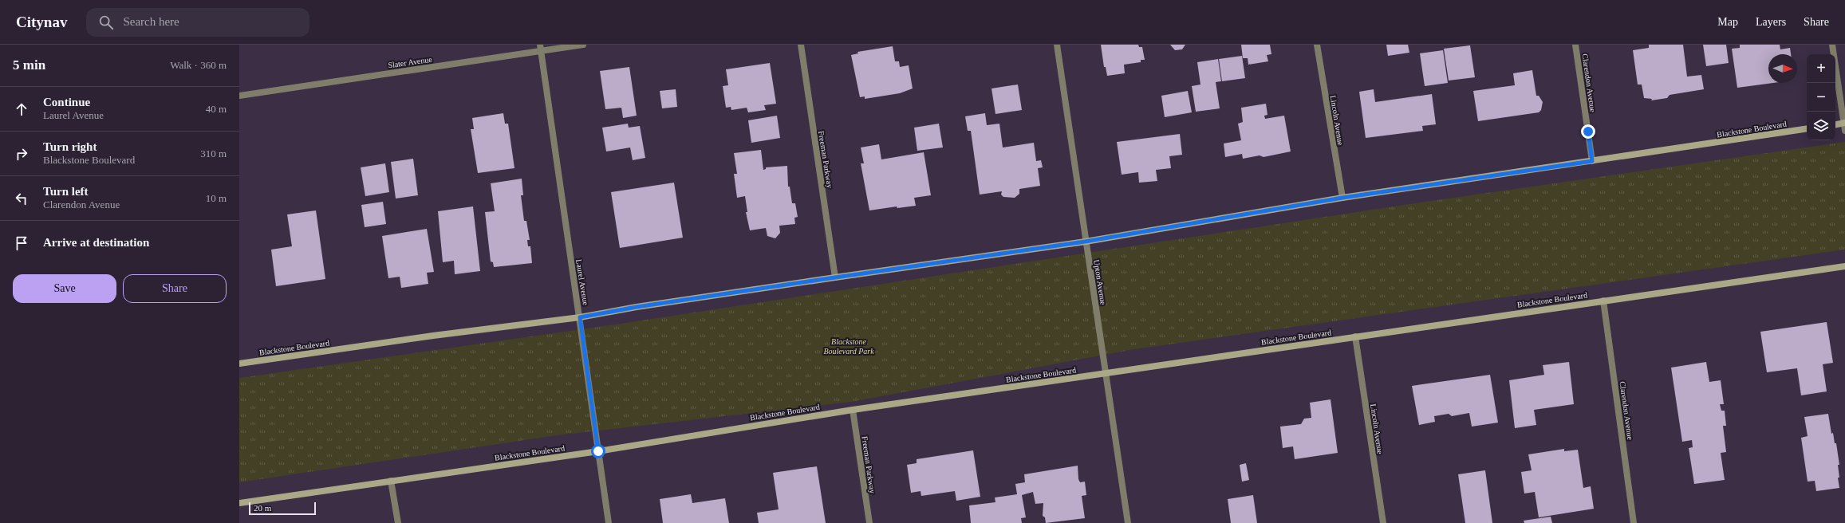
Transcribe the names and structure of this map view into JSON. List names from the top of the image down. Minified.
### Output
{"streets":{"main road":["Blackstone Boulevard"],"street":["Slater Avenue","Clarendon Avenue","Lincoln Avenue","Freeman Parkway","Laurel Avenue","Upton Avenue"]},"crossings":[["Slater Avenue","Laurel Avenue"],["Clarendon Avenue","Blackstone Boulevard"],["Lincoln Avenue","Blackstone Boulevard"],["Blackstone Boulevard","Freeman Parkway"],["Blackstone Boulevard","Laurel Avenue"],["Blackstone Boulevard","Upton Avenue"]],"parks":["Blackstone Boulevard Park"],"scale_bar":"20 m","north":"right","page":{"header":"Citynav","search":"Search here","nav":["Map","Layers","Share"],"heading":["5 min","Walk · 360 m"],"map_buttons":["+","−"],"list":[["Continue","Laurel Avenue","40 m"],["Turn right","Blackstone Boulevard","310 m"],["Turn left","Clarendon Avenue","10 m"],"Arrive at destination"],"buttons":["Save","Share"],"scale":"20 m"}}
